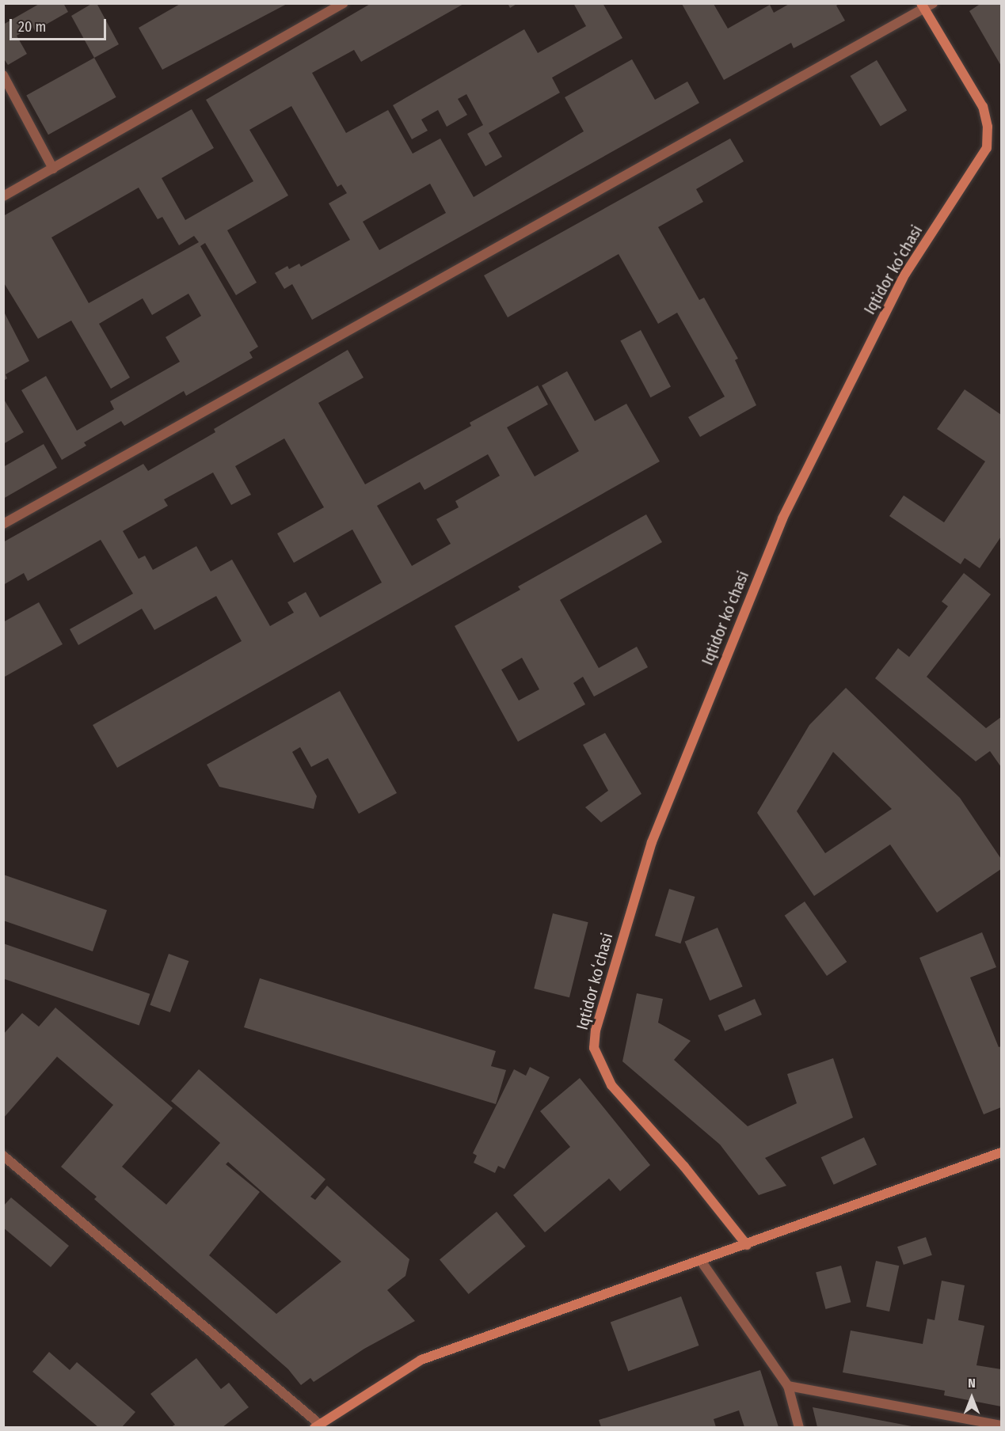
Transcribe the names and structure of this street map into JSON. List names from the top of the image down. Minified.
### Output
{"streets":{"street":["Iqtidor koʻchasi"]},"scale_bar":"20 m","north":"top"}
